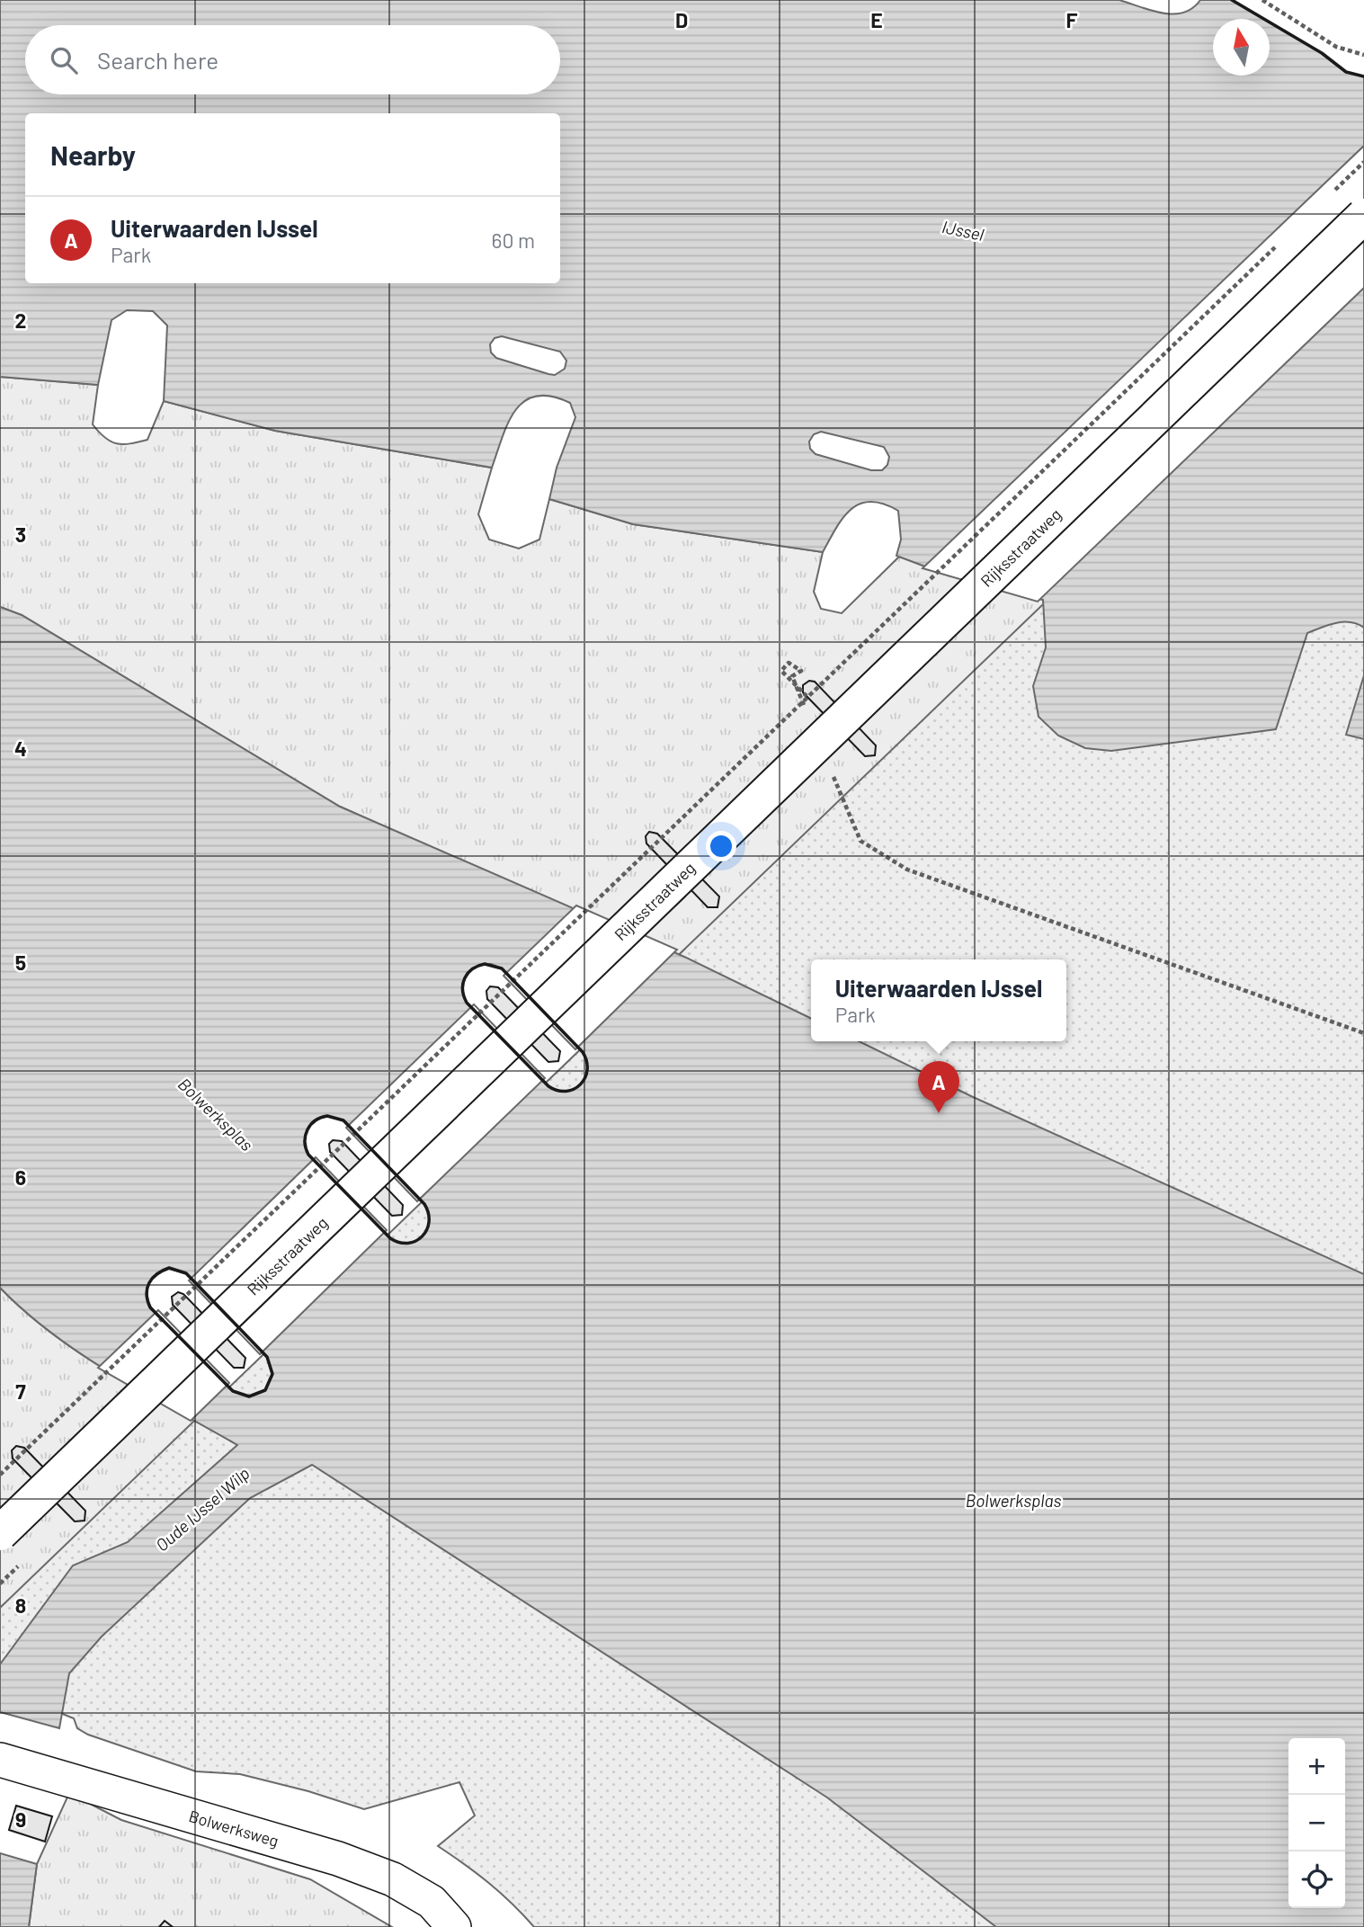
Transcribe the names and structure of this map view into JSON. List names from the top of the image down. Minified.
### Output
{"streets":{"main road":["Rijksstraatweg"],"street":["Bolwerksweg"]},"water":["IJssel","Bolwerksplas","Oude IJssel Wilp"],"north":"top","page":{"search":"Search here","heading":"Nearby","list":[{"mark":"A","name":"Uiterwaarden IJssel","note":"Park","value":"60 m"}],"popup":["Uiterwaarden IJssel","Park"],"pins":"A","map_buttons":["+","−"]},"grid":{"columns":["D","E","F"],"rows":["2","3","4","5","6","7","8","9"]}}
